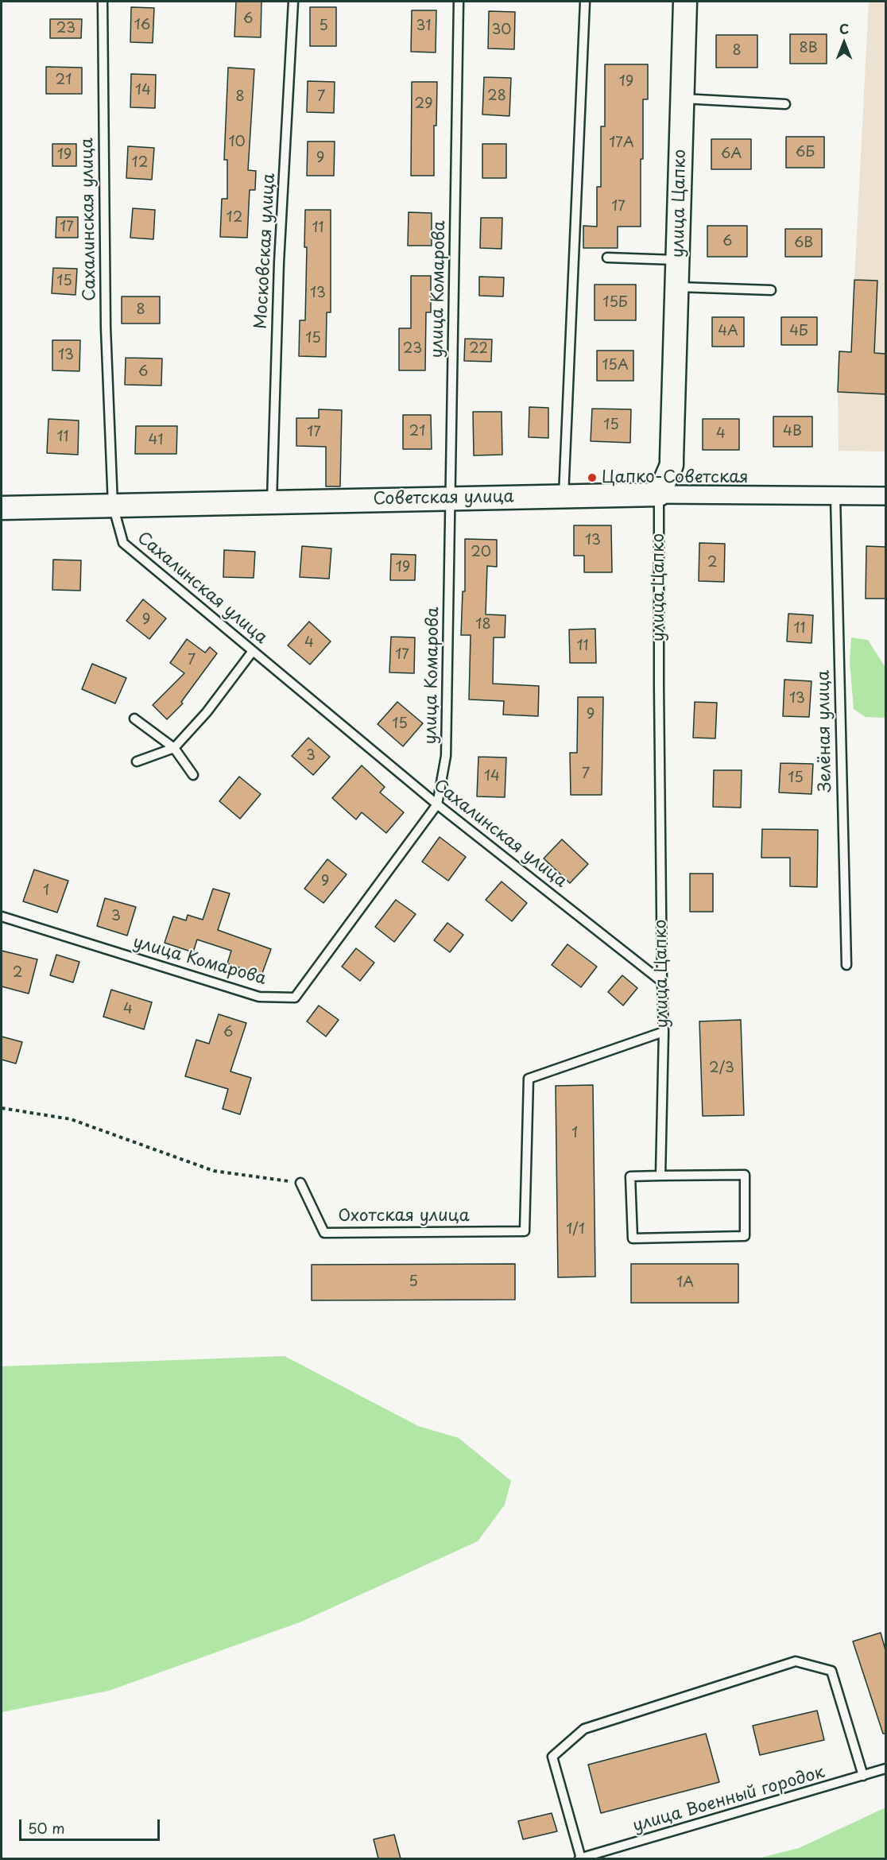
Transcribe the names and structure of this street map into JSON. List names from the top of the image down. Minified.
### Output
{"streets":{"street":["улица Цапко","Советская улица"],"lane":["Сахалинская улица","Московская улица","улица Комарова","Зелёная улица","Охотская улица","улица Военный городок"]},"crossings":[["улица Цапко","Сахалинская улица"],["улица Цапко","Советская улица"],["улица Цапко","Охотская улица"],["Сахалинская улица","улица Комарова"],["Сахалинская улица","Советская улица"],["Московская улица","Советская улица"],["улица Комарова","Советская улица"],["Советская улица","Зелёная улица"]],"places":["Цапко-Советская"],"house_numbers":["6","16","5","31","23","30","8В","8","21","19","14","28","8","7","29","10","17А","6Б","6А","19","9","12","17","12","17","11","6","6В","15","13","15Б","8","4А","4Б","15","23","22","13","15А","6","15","21","4В","17","4","11","41","13","20","2","19","9","18","11","4","11","17","7","13","9","15","3","7","14","15","9","1","3","2","4","6","2/3","1","1/1","5","1А"],"scale_bar":"50 m","north":"top"}
